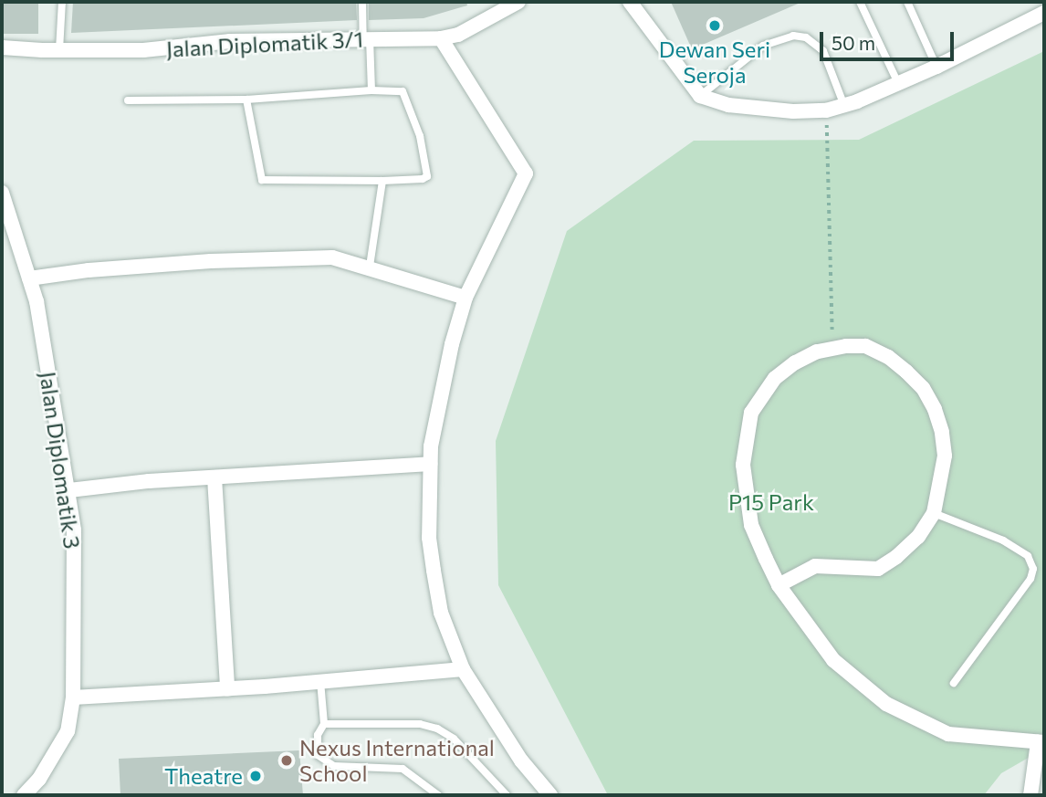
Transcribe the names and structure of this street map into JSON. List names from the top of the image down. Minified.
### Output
{"streets":{"street":["Jalan Diplomatik 3/1","Jalan Diplomatik 3"]},"parks":["P15 Park"],"places":["Dewan Seri Seroja","Nexus International School","Theatre"],"scale_bar":"50 m"}
